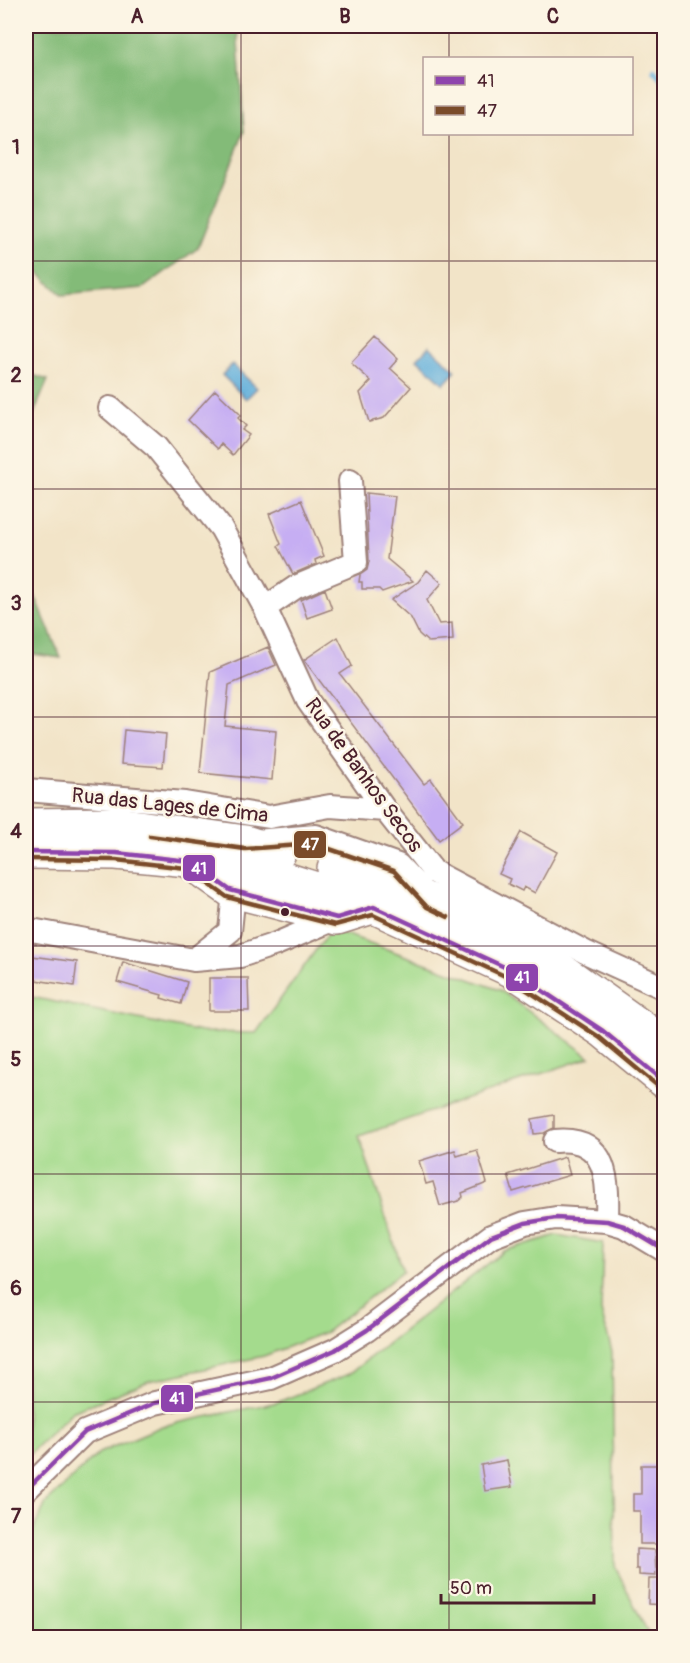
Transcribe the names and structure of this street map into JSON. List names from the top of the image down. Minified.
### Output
{"streets":{"street":["Rua de Banhos Secos","Rua das Lages de Cima"]},"crossings":[["Rua de Banhos Secos","Rua das Lages de Cima"]],"lines":["transit line 47","transit line 41"],"legend":["41","47"],"scale_bar":"50 m","grid":{"columns":["A","B","C"],"rows":["1","2","3","4","5","6","7"]}}
